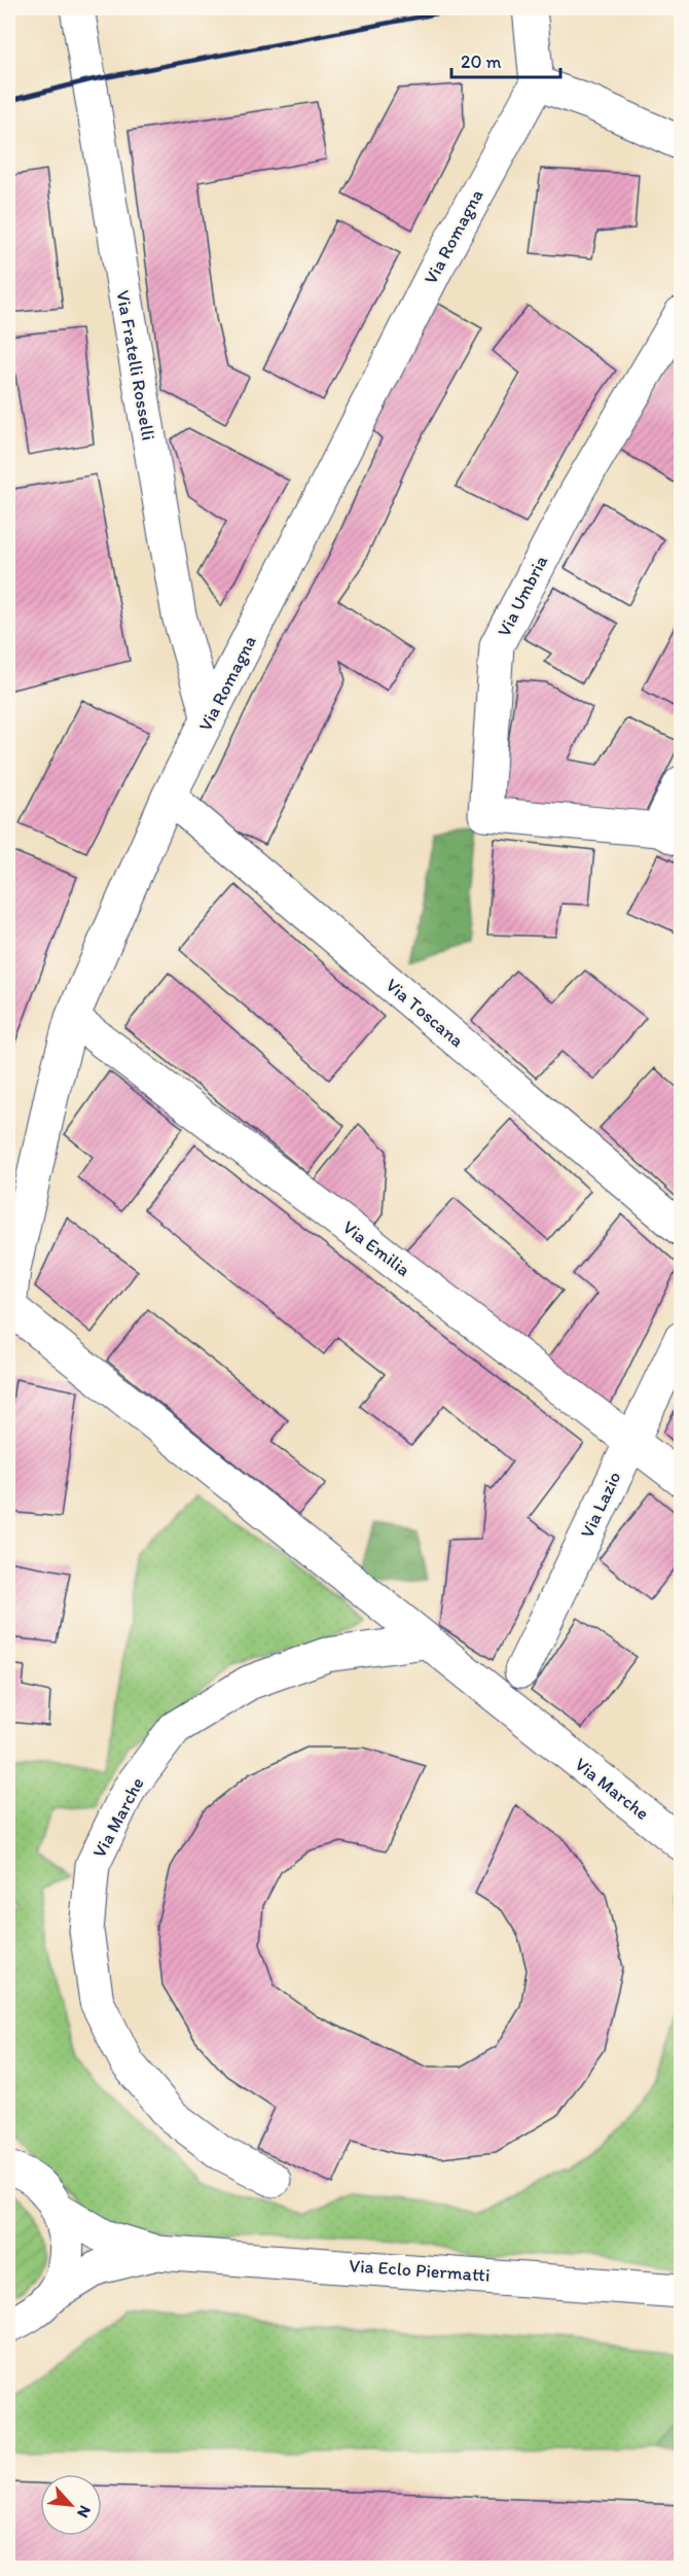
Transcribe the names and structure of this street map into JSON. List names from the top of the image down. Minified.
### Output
{"streets":{"street":["Via Romagna","Via Fratelli Rosselli","Via Umbria","Via Toscana","Via Emilia","Via Lazio","Via Marche","Via Eclo Piermatti"]},"crossings":[["Via Romagna","Via Fratelli Rosselli"],["Via Romagna","Via Toscana"],["Via Romagna","Via Emilia"],["Via Romagna","Via Marche"],["Via Emilia","Via Lazio"]],"scale_bar":"20 m","north":"bottom right"}
